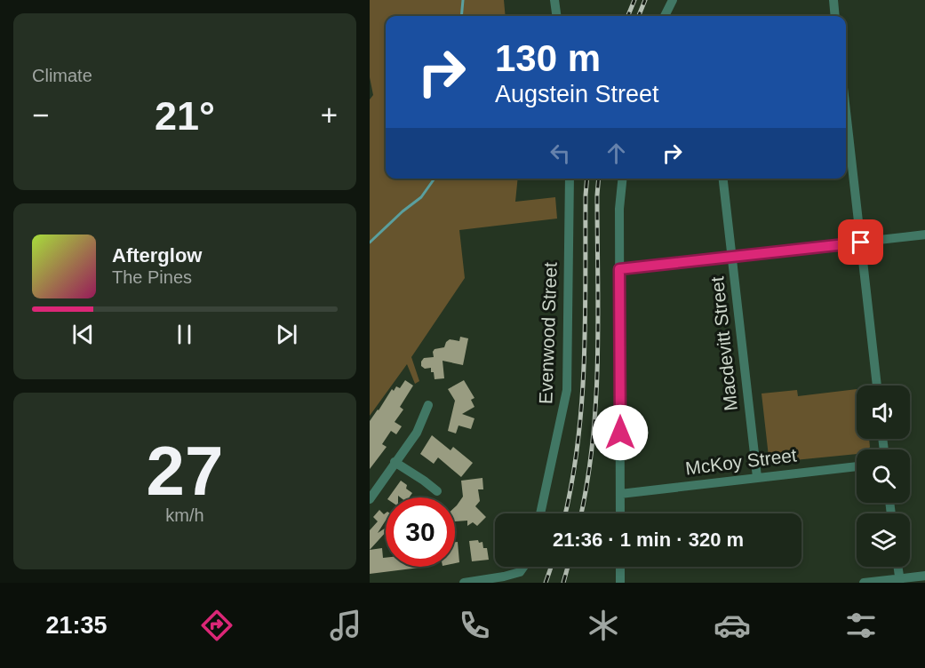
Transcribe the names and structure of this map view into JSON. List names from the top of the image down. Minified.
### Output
{"streets":{"street":["Evenwood Street","Macdevitt Street","McKoy Street"]},"crossings":[["Macdevitt Street","McKoy Street"]],"page":{"tile":["Climate",["27","km/h"]],"turn":["130 m","Augstein Street"],"heat":["−","21°","+"],"song":["Afterglow","The Pines"],"limit":"30","trip":"21:36 · 1 min · 320 m","tabs":"21:35"}}
